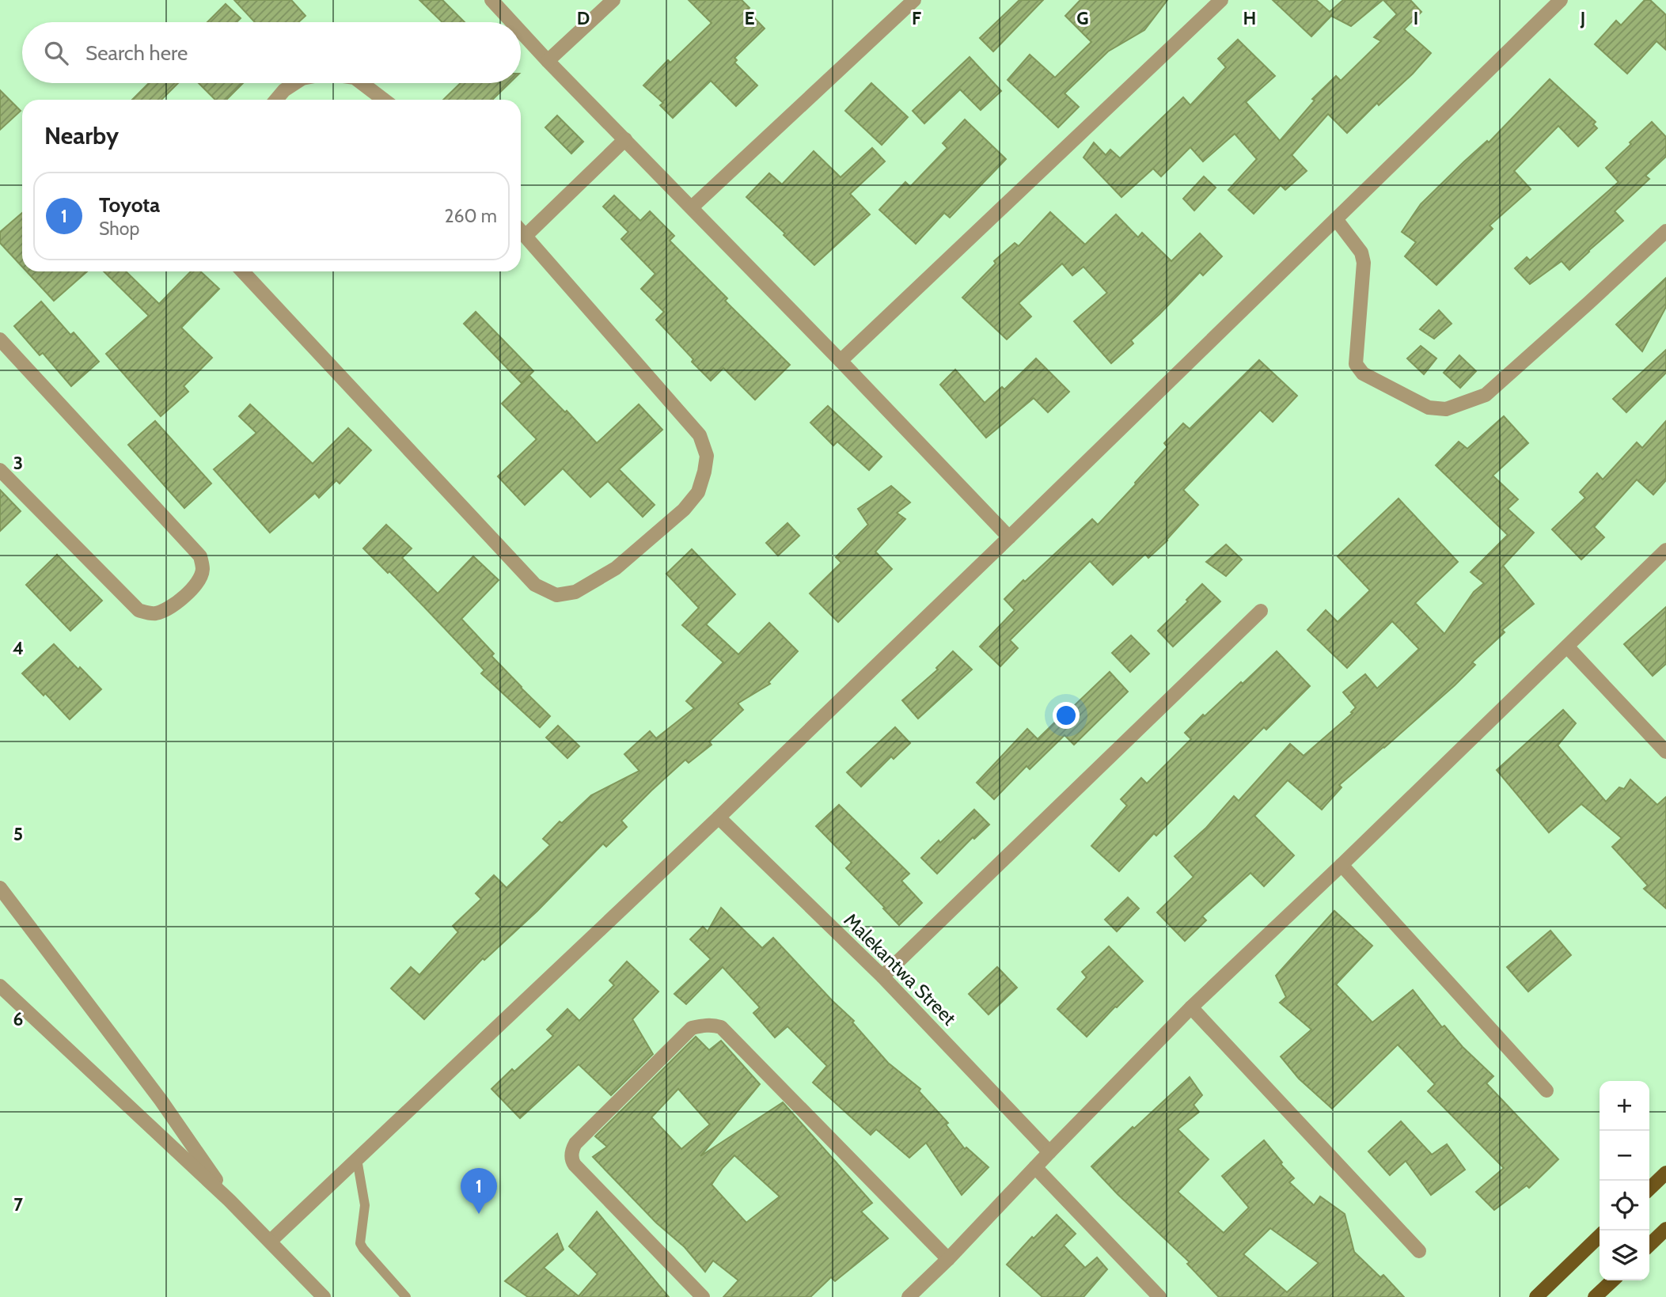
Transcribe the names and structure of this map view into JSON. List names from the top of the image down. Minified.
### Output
{"streets":{"street":["Malekantwa Street"]},"page":{"search":"Search here","heading":"Nearby","list":[{"mark":"1","name":"Toyota","note":"Shop","value":"260 m"}],"map_buttons":["+","−"],"pins":"1"},"grid":{"columns":["D","E","F","G","H","I","J"],"rows":["3","4","5","6","7"]}}
